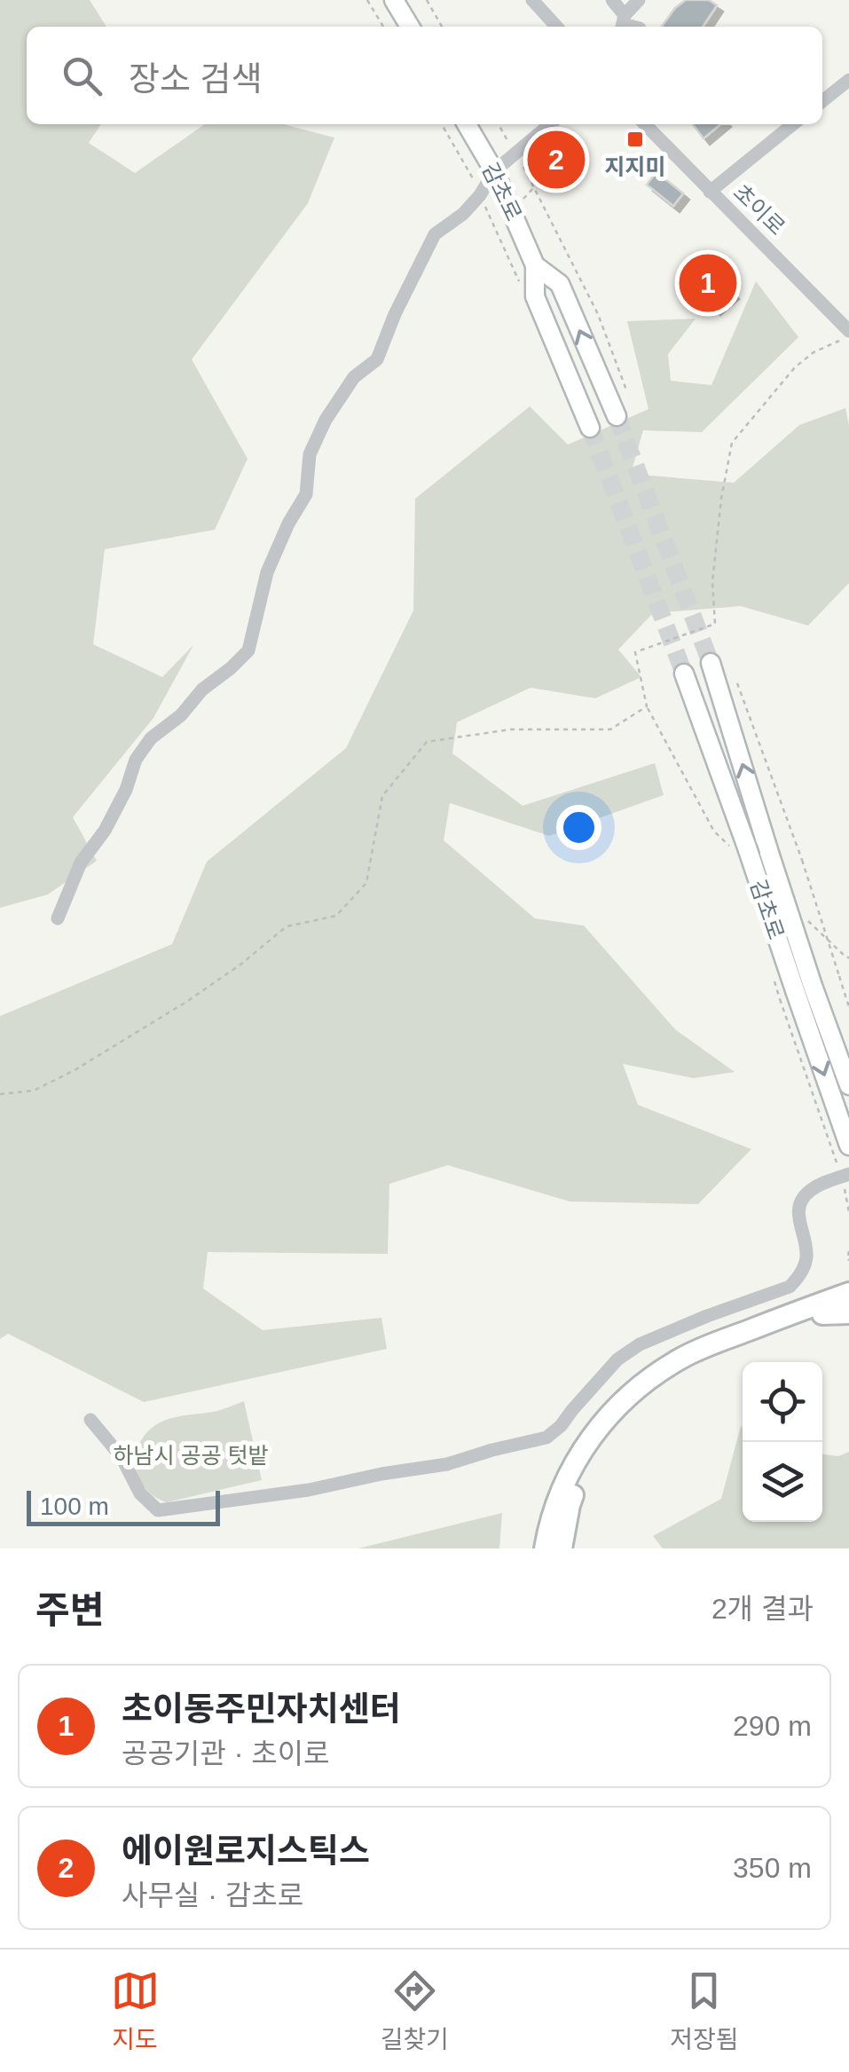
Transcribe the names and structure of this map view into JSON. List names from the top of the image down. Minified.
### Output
{"streets":{"main road":["감초로"],"street":["초이로"]},"parks":["하남시 공공 텃밭"],"places":{"transit":["지지미"]},"scale_bar":"100 m","page":{"search":"장소 검색","pins":["2","1"],"scale":"100 m","heading":["주변","2개 결과"],"list":[{"mark":"1","name":"초이동주민자치센터","note":"공공기관 · 초이로","value":"290 m"},{"mark":"2","name":"에이원로지스틱스","note":"사무실 · 감초로","value":"350 m"}],"nav":["지도","길찾기","저장됨"]}}
